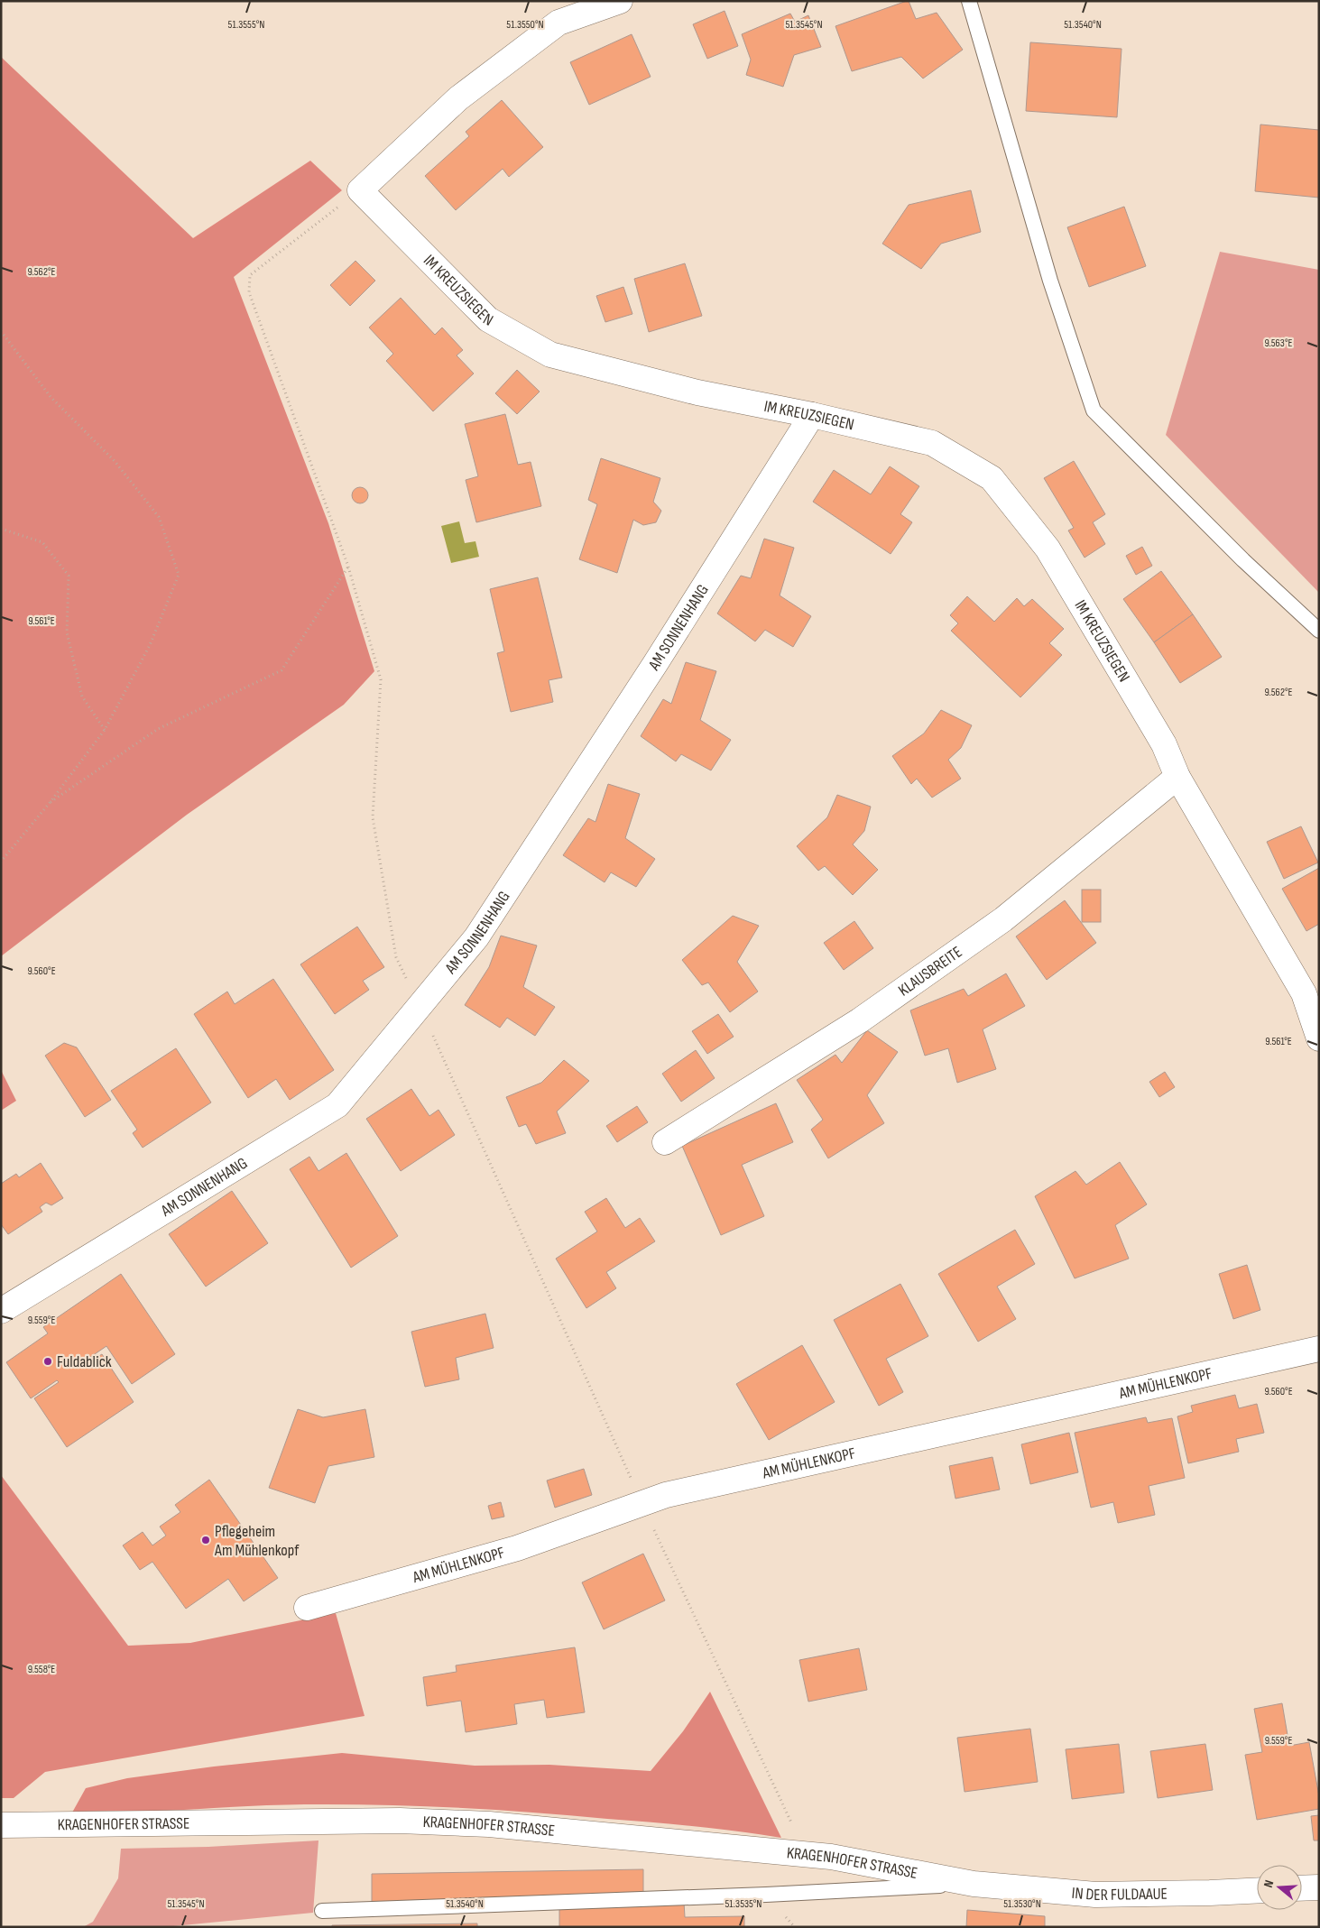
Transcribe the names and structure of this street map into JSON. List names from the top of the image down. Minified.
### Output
{"streets":{"street":["IM KREUZSIEGEN","AM SONNENHANG","KLAUSBREITE","AM MÜHLENKOPF","KRAGENHOFER STRASSE","IN DER FULDAAUE"]},"crossings":[["IM KREUZSIEGEN","AM SONNENHANG"],["IM KREUZSIEGEN","KLAUSBREITE"],["KRAGENHOFER STRASSE","IN DER FULDAAUE"]],"places":["Fuldablick","Pflegeheim Am Mühlenkopf"],"north":"left","coordinates":["51.3555°N","51.3550°N","51.3545°N","51.3540°N","9.562°E","9.563°E","9.561°E","9.560°E","9.559°E","9.558°E","51.3535°N","51.3530°N"]}
